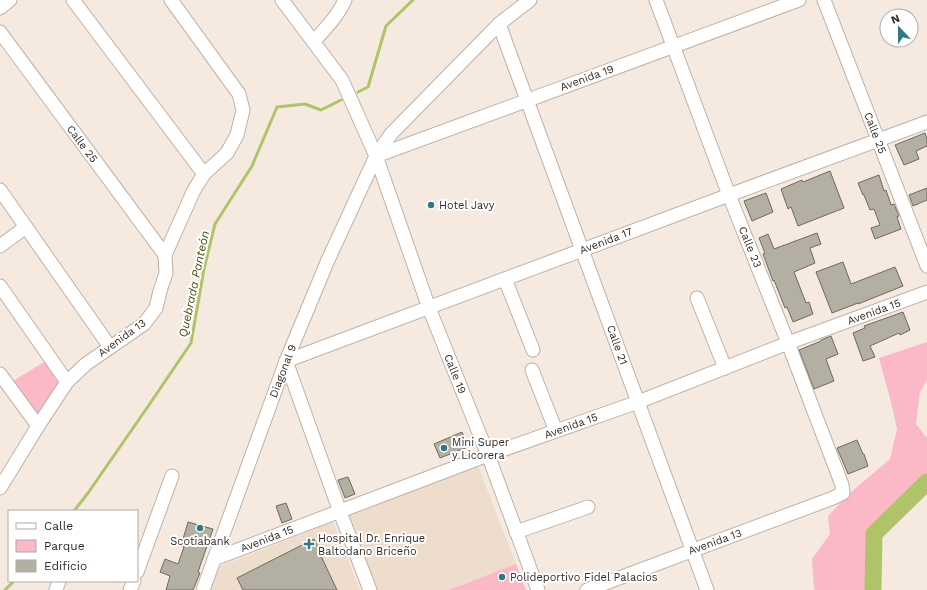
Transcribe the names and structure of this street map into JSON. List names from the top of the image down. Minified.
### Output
{"streets":{"street":["Avenida 19","Calle 25","Avenida 17","Calle 23","Avenida 15","Avenida 13","Calle 21","Diagonal 9","Calle 19"]},"crossings":[["Avenida 19","Calle 23"],["Avenida 19","Calle 21"],["Avenida 19","Diagonal 9"],["Avenida 19","Calle 19"],["Calle 25","Avenida 17"],["Calle 25","Avenida 13"],["Avenida 17","Calle 23"],["Avenida 17","Calle 21"],["Avenida 17","Diagonal 9"],["Avenida 17","Calle 19"],["Calle 23","Avenida 15"],["Calle 23","Avenida 13"],["Avenida 15","Calle 21"],["Avenida 15","Diagonal 9"],["Avenida 15","Calle 19"],["Avenida 13","Calle 21"],["Calle 21","Diagonal 9"],["Diagonal 9","Calle 19"]],"water":["Quebrada Panteón"],"places":{"other":["Hotel Javy","Mini Super y Licorera","Scotiabank","Polideportivo Fidel Palacios"],"health":["Hospital Dr. Enrique Baltodano Briceño"]},"legend":["Calle","Parque","Edificio"],"north":"top"}
